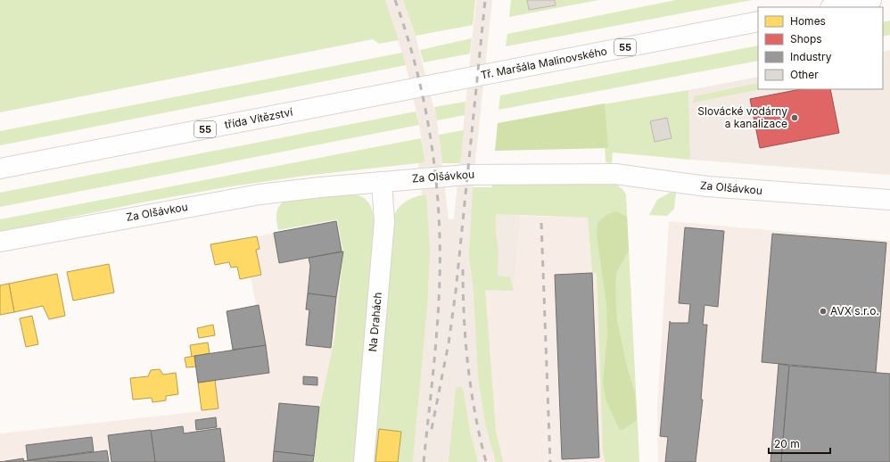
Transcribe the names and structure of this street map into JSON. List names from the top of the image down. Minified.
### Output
{"streets":{"street":["55","Tř. Maršála Malinovského","třída Vítězství","Za Olšávkou","Na Drahách"]},"crossings":[["Tř. Maršála Malinovského","třída Vítězství"],["Za Olšávkou","Na Drahách"]],"places":["Slovácké vodárny a kanalizace","AVX s.r.o."],"legend":["Homes","Shops","Industry","Other"],"scale_bar":"20 m"}
